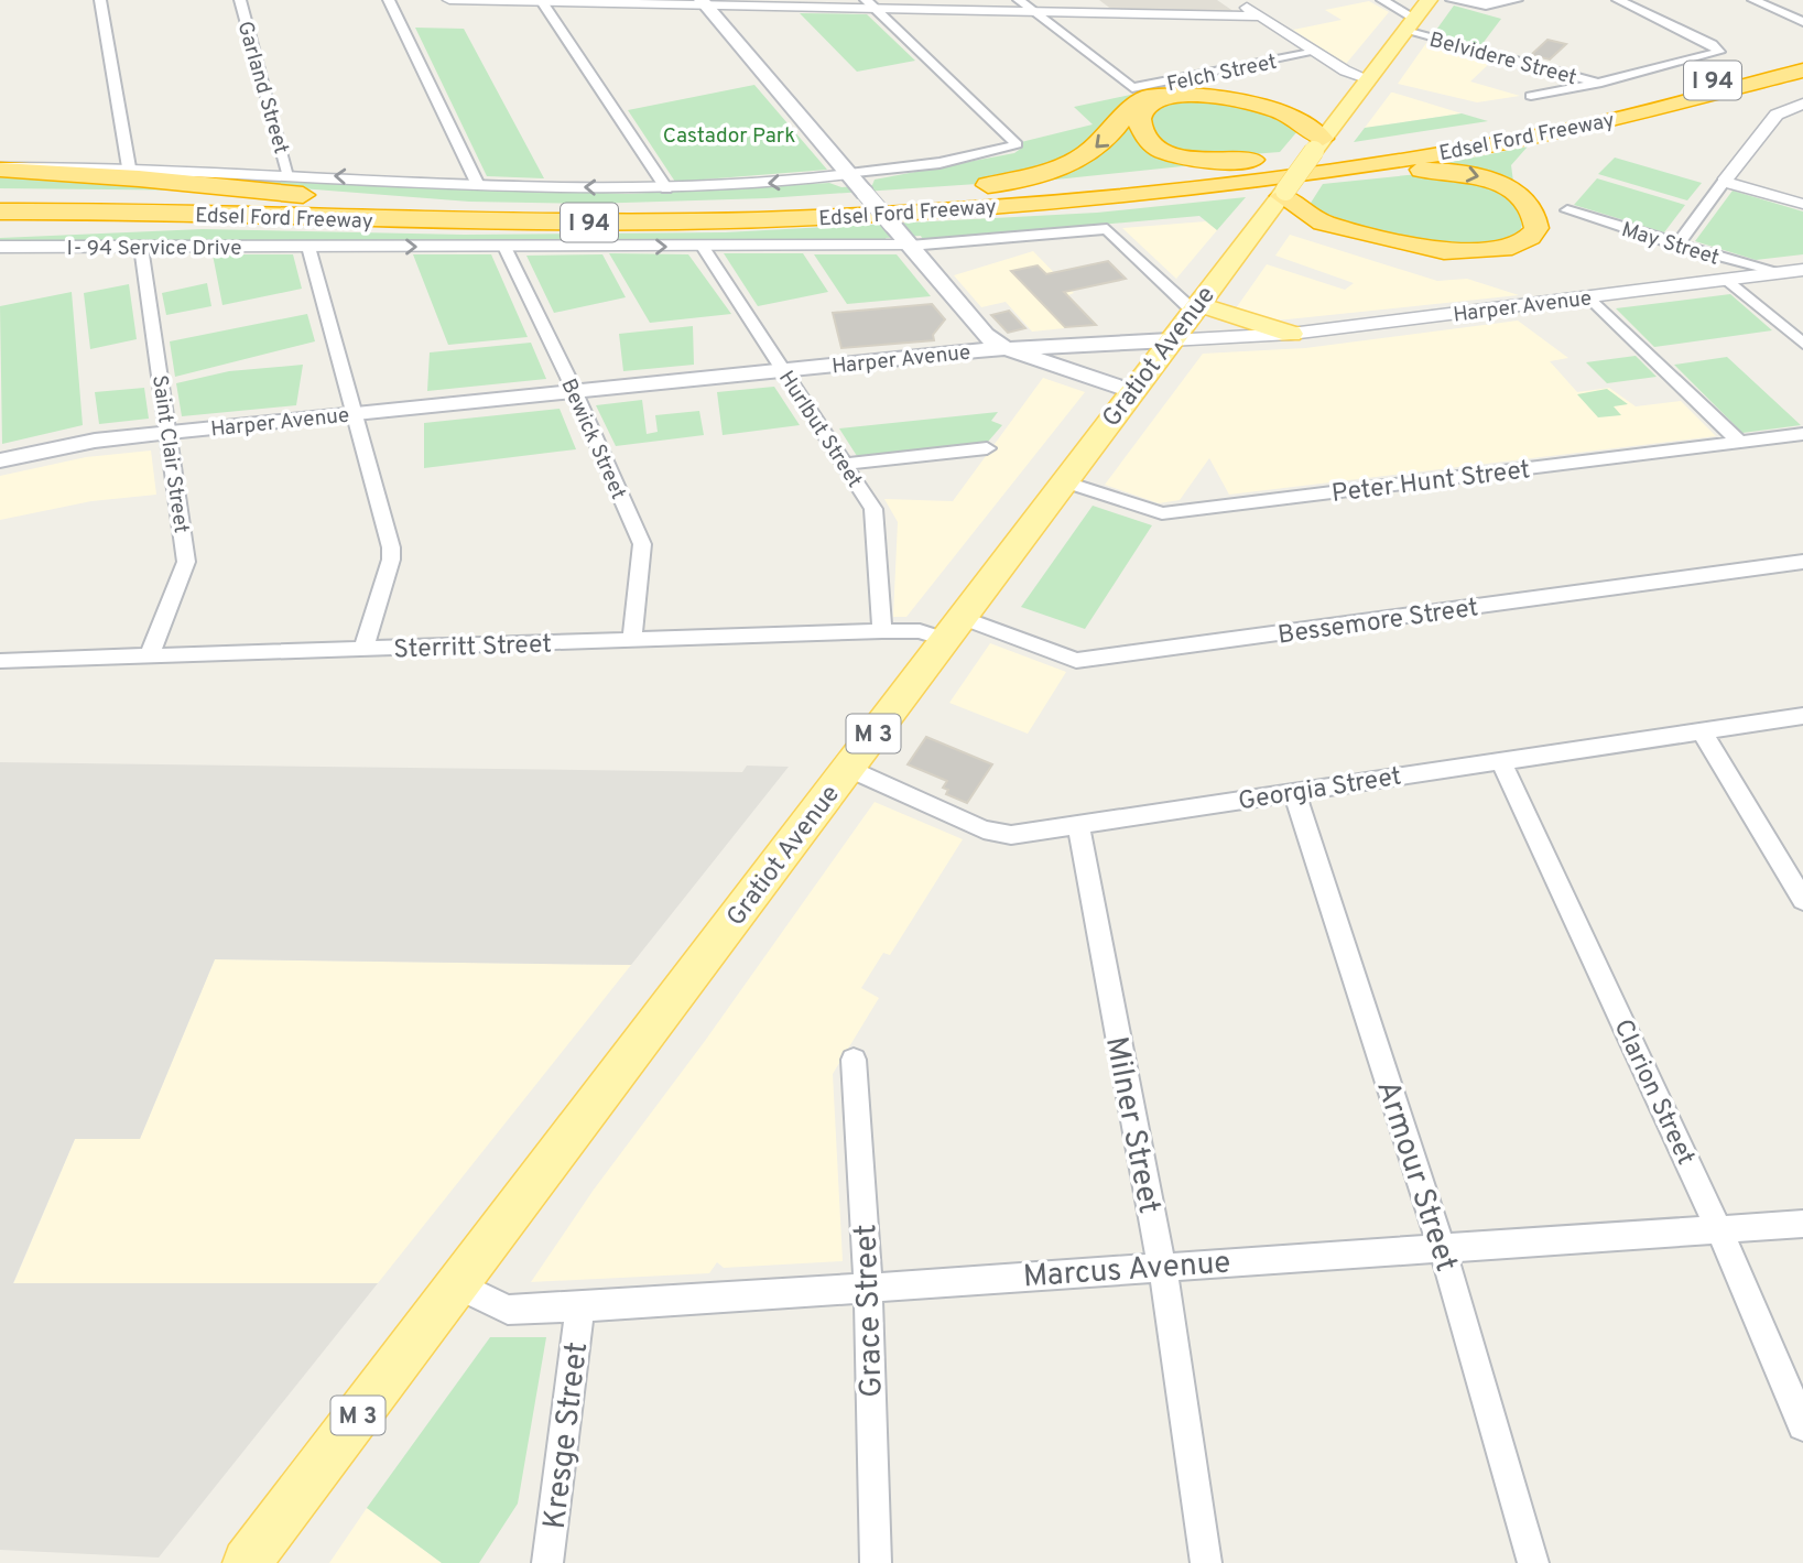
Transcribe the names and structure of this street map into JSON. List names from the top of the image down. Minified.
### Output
{"streets":{"highway":["I 94","Edsel Ford Freeway"],"main road":["Harper Avenue","Gratiot Avenue","M 3"],"street":["Belvidere Street","Felch Street","Garland Street","May Street","I- 94 Service Drive","Hurlbut Street","Bewick Street","Saint Clair Street","Peter Hunt Street","Bessemore Street","Sterritt Street","Georgia Street","Clarion Street","Milner Street","Armour Street","Marcus Avenue","Grace Street","Kresge Street"]},"crossings":[["Belvidere Street","Gratiot Avenue"],["Garland Street","Edsel Ford Freeway"],["Edsel Ford Freeway","I- 94 Service Drive"],["Edsel Ford Freeway","Gratiot Avenue"],["Edsel Ford Freeway","Hurlbut Street"],["Edsel Ford Freeway","Bewick Street"],["May Street","Harper Avenue"],["I- 94 Service Drive","Saint Clair Street"],["Harper Avenue","Gratiot Avenue"],["Harper Avenue","Hurlbut Street"],["Harper Avenue","Bewick Street"],["Harper Avenue","Saint Clair Street"],["Gratiot Avenue","Peter Hunt Street"],["Gratiot Avenue","Bessemore Street"],["Gratiot Avenue","Sterritt Street"],["Gratiot Avenue","Georgia Street"],["Gratiot Avenue","Marcus Avenue"],["Hurlbut Street","Sterritt Street"],["Bewick Street","Sterritt Street"],["Saint Clair Street","Sterritt Street"],["Bessemore Street","Sterritt Street"],["Georgia Street","Clarion Street"],["Georgia Street","Milner Street"],["Georgia Street","Armour Street"],["Clarion Street","Marcus Avenue"],["Milner Street","Marcus Avenue"],["Armour Street","Marcus Avenue"],["Marcus Avenue","Grace Street"],["Marcus Avenue","Kresge Street"]],"parks":["Castador Park"]}
